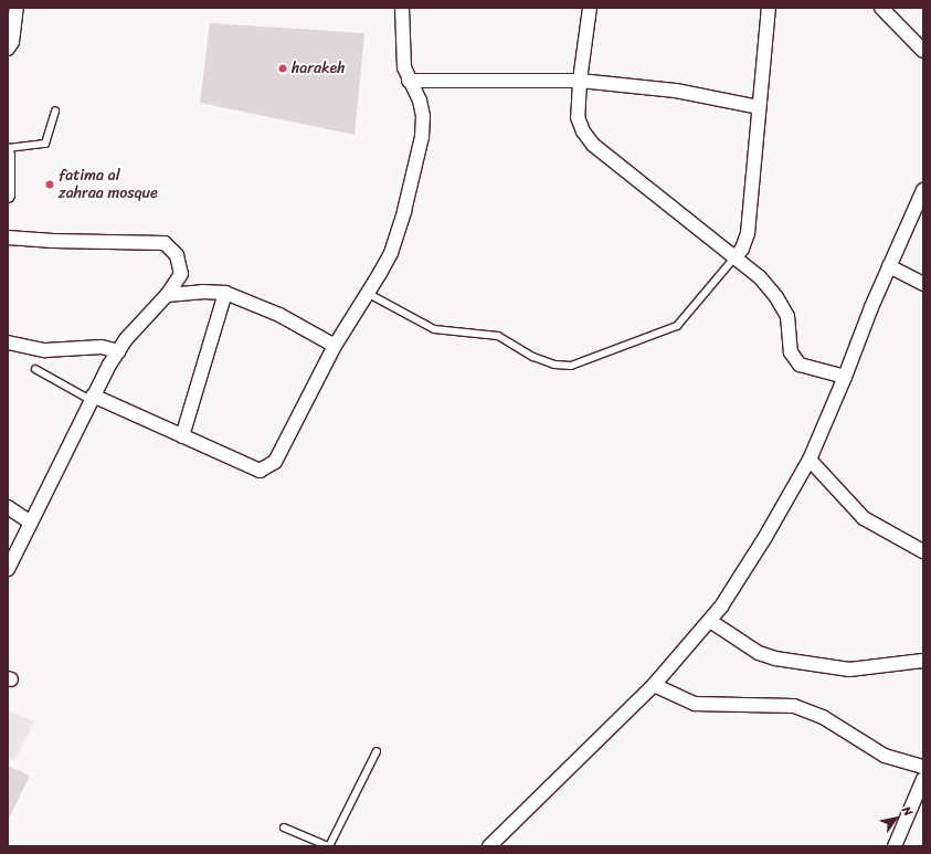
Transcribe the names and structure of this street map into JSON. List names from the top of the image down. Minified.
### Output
{"places":["harakeh","fatima al zahraa mosque"],"north":"top right"}
